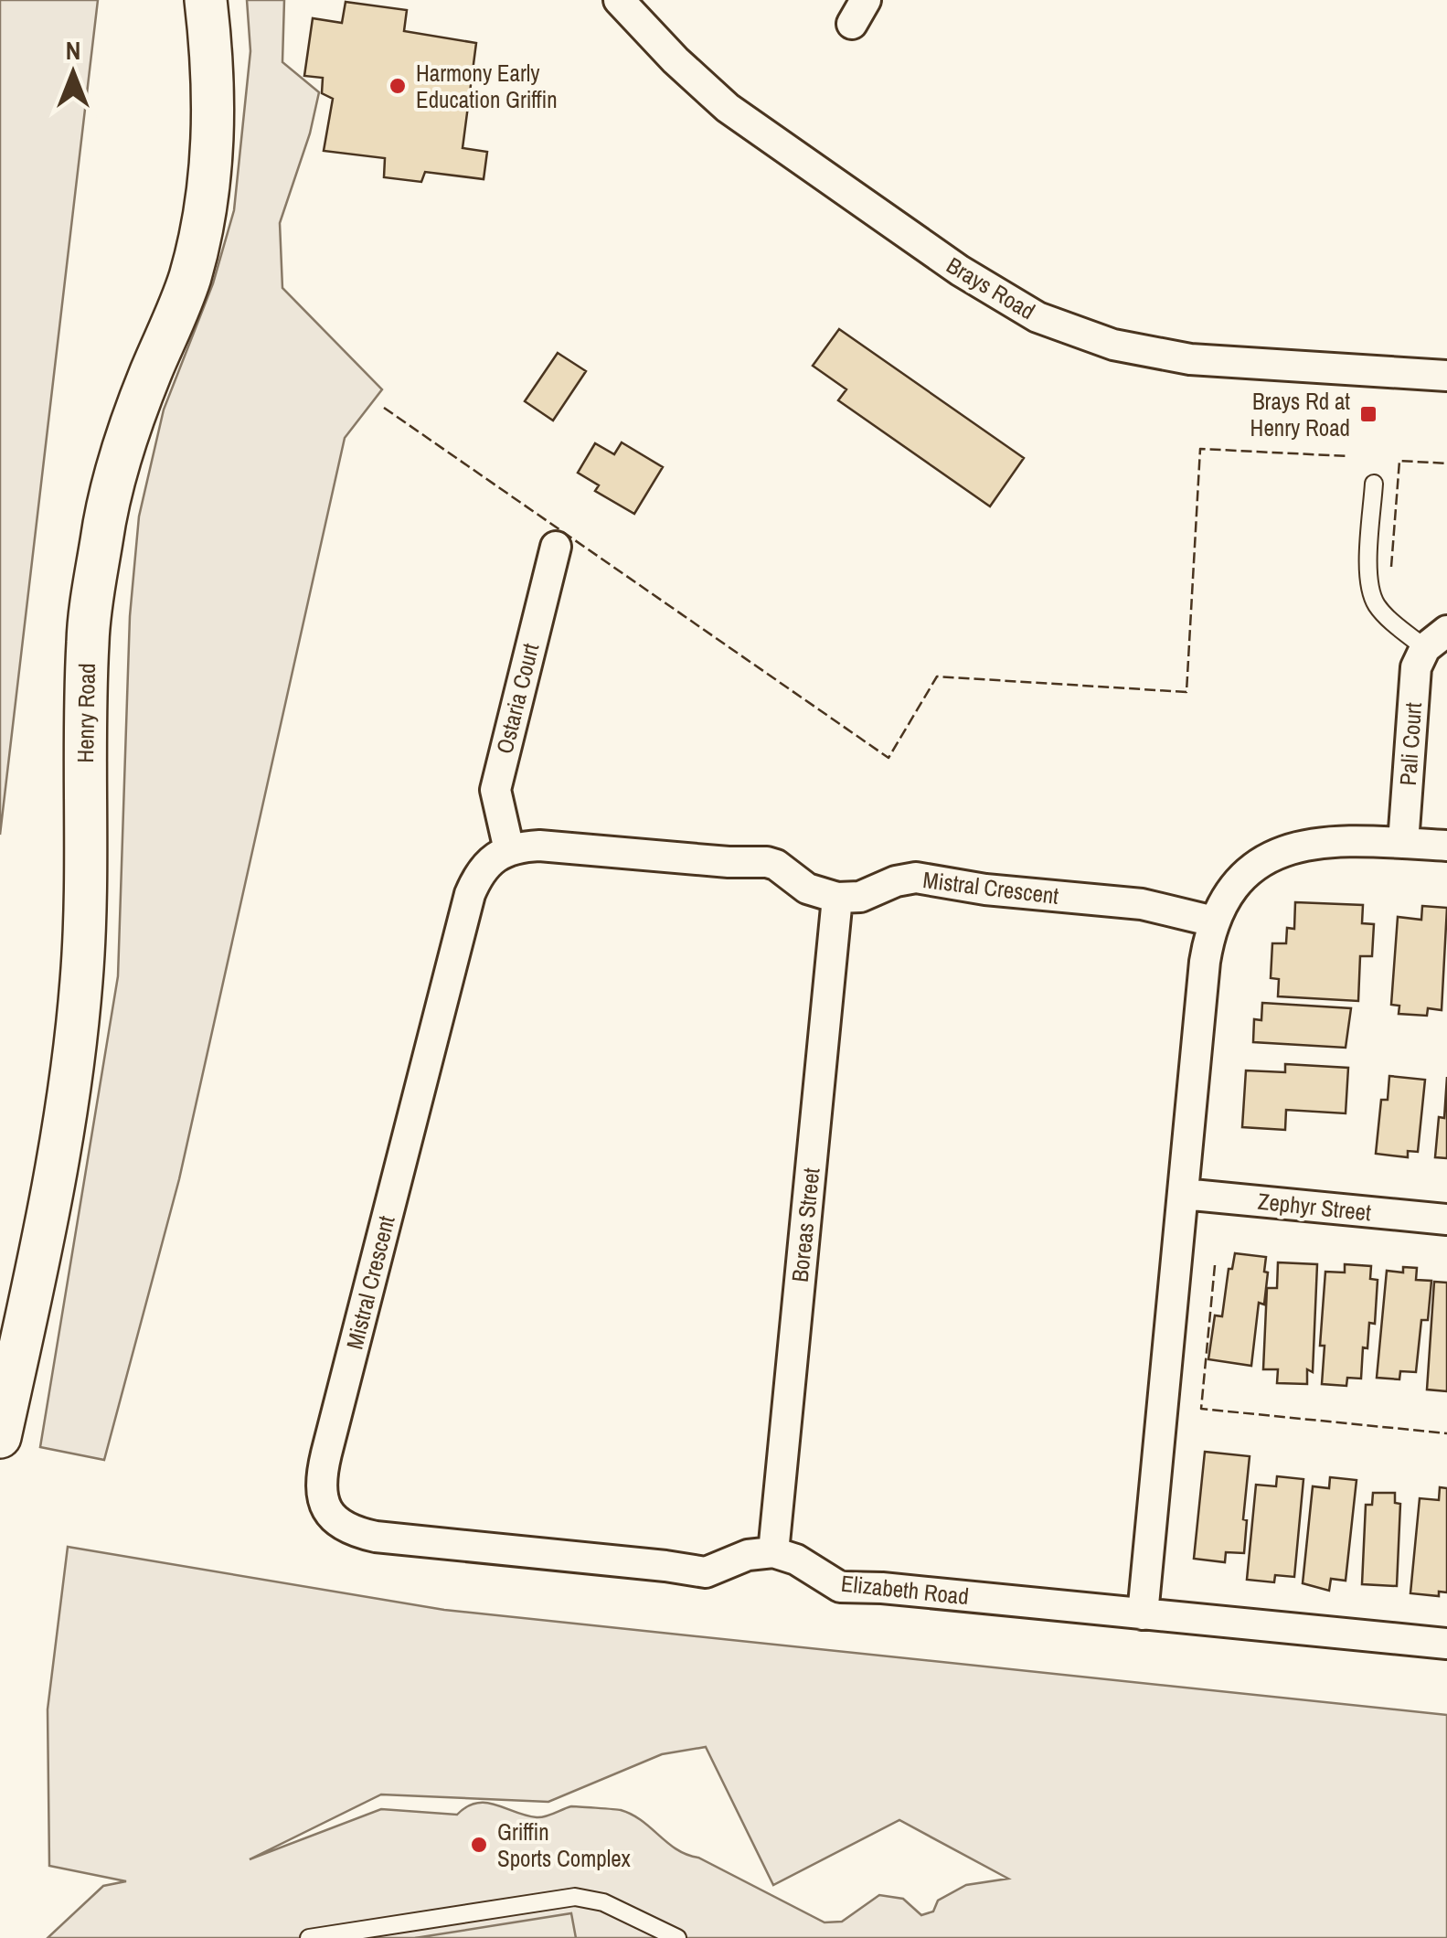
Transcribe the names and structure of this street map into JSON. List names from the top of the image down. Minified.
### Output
{"streets":{"main road":["Henry Road"],"street":["Brays Road","Ostaria Court","Pali Court","Mistral Crescent","Zephyr Street","Boreas Street","Elizabeth Road"]},"crossings":[["Ostaria Court","Mistral Crescent"],["Mistral Crescent","Boreas Street"],["Mistral Crescent","Elizabeth Road"],["Boreas Street","Elizabeth Road"]],"places":{"other":["Harmony Early Education Griffin","Griffin Sports Complex"],"transit":["Brays Rd at Henry Road"]},"north":"top"}
